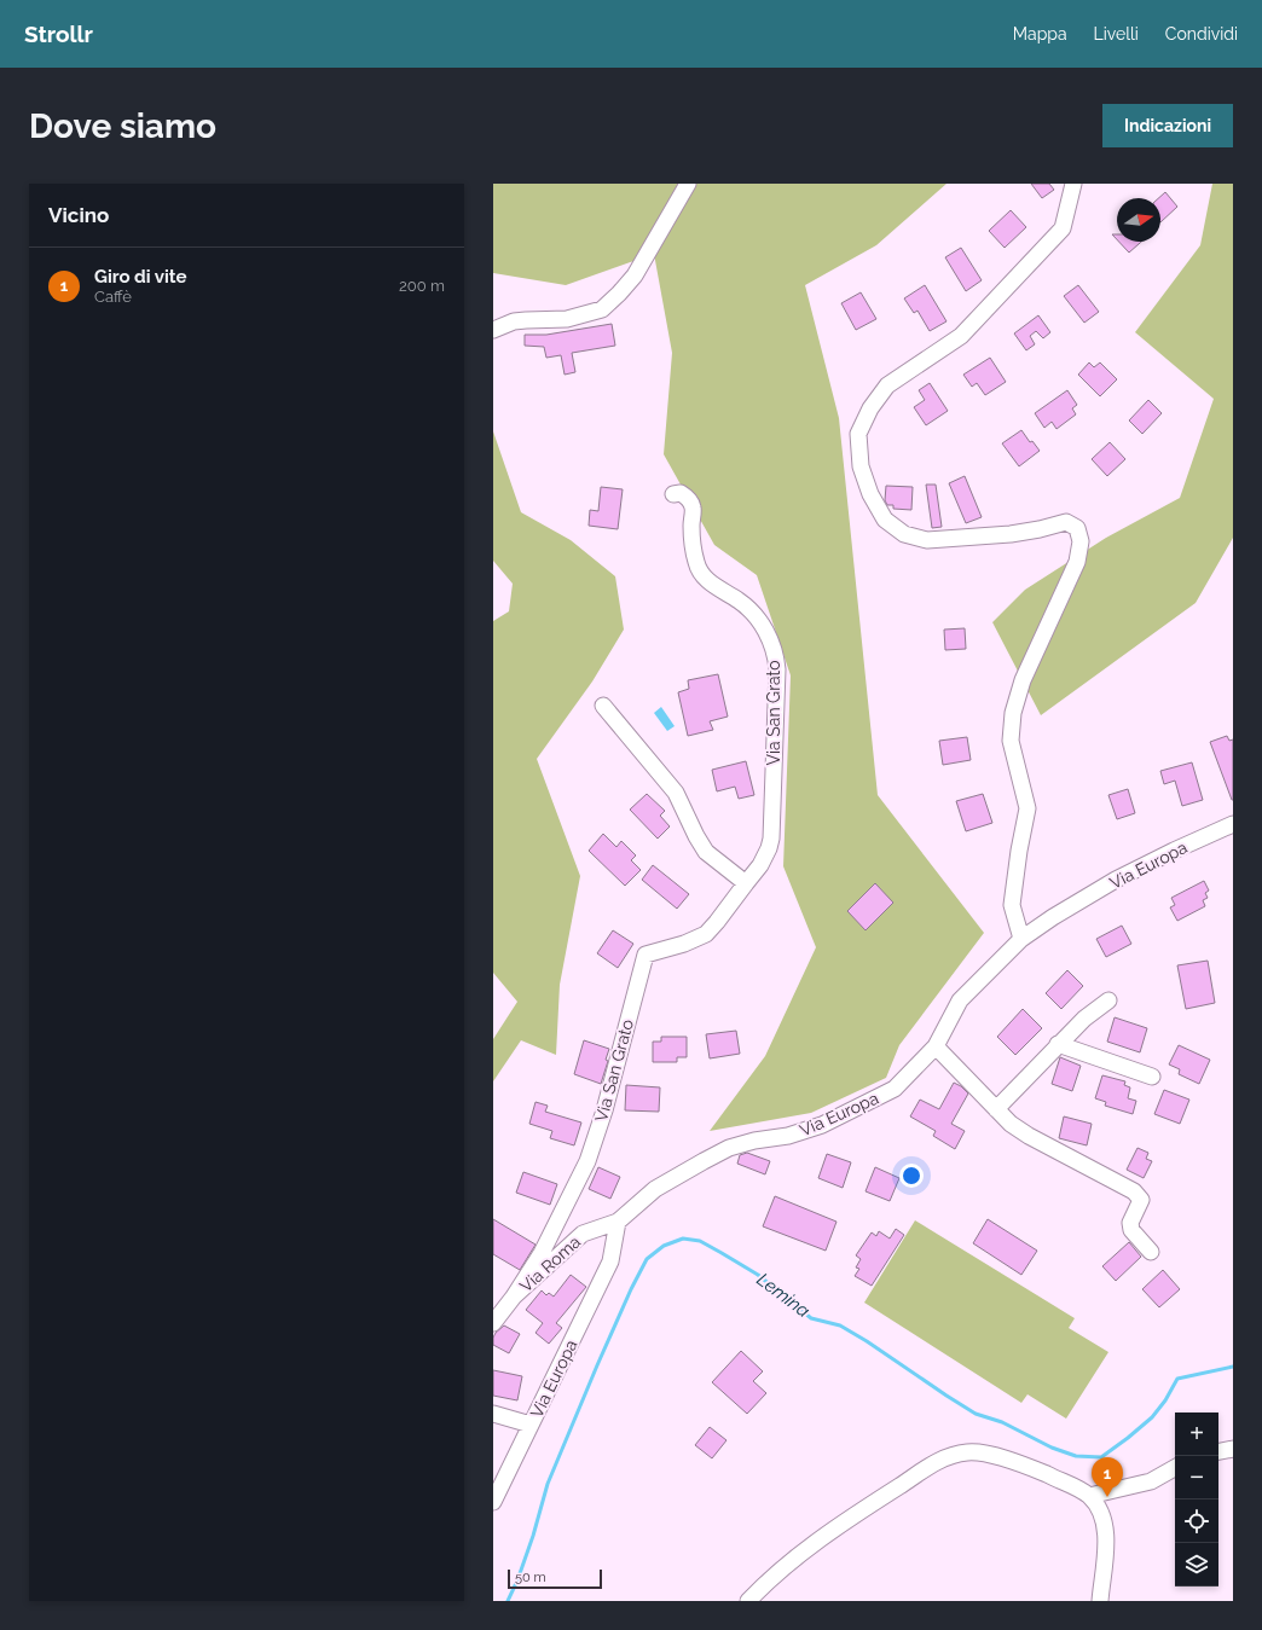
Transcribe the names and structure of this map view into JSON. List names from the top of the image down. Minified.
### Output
{"streets":{"street":["Via San Grato","Via Europa","Via Roma"]},"crossings":[["Via San Grato","Via Roma"],["Via Europa","Via Roma"]],"water":["Lemina"],"scale_bar":"50 m","north":"right","page":{"header":"Strollr","nav":["Mappa","Livelli","Condividi"],"buttons":"Indicazioni","title":"Dove siamo","heading":"Vicino","list":[{"mark":"1","name":"Giro di vite","note":"Caffè","value":"200 m"}],"map_buttons":["+","−"],"pins":"1","scale":"50 m"}}
